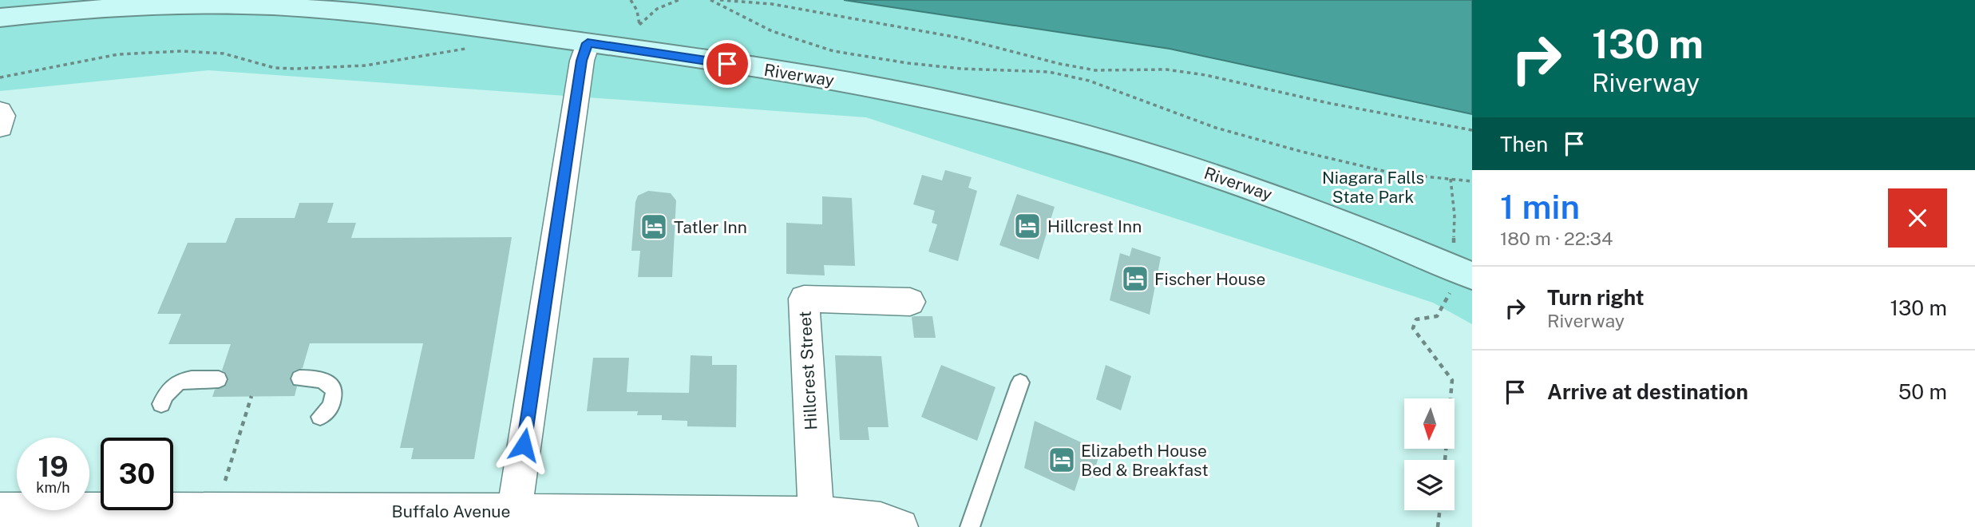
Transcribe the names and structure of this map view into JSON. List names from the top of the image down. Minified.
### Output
{"streets":{"main road":["Riverway"],"street":["Hillcrest Street","Buffalo Avenue"]},"crossings":[["Hillcrest Street","Buffalo Avenue"]],"parks":["Niagara Falls State Park"],"places":{"hotel":["Hillcrest Inn","Tatler Inn","Fischer House","Elizabeth House Bed & Breakfast"]},"north":"bottom","page":{"turn":["130 m","Riverway"],"then":"Then","heading":["1 min","180 m · 22:34"],"list":[{"name":"Turn right","note":"Riverway","value":"130 m"},{"name":"Arrive at destination","value":"50 m"}],"speed":"19 km/h","limit":"30"}}
